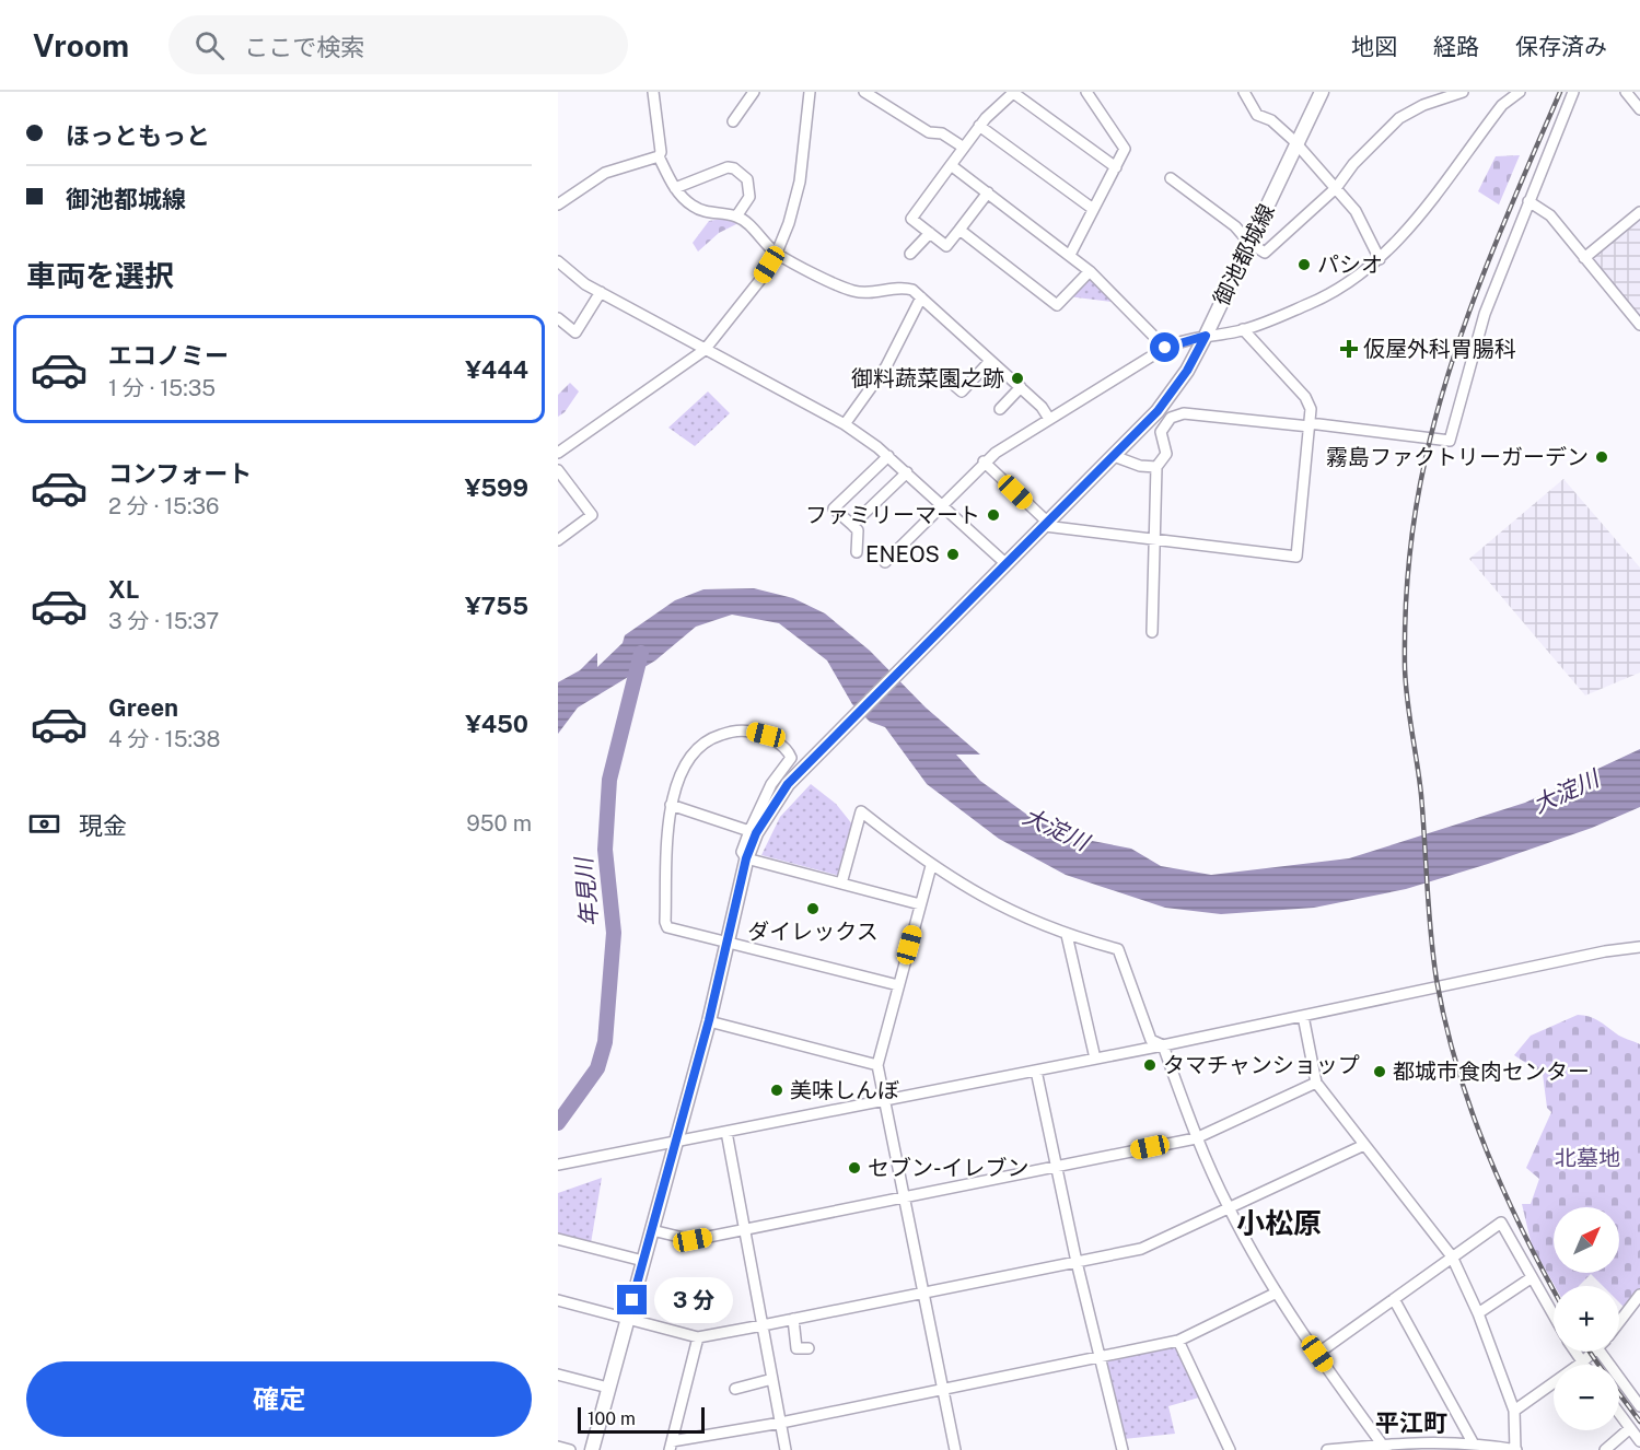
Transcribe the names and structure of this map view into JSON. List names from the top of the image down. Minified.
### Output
{"streets":{"main road":["御池都城線"]},"districts":["小松原","平江町"],"water":["大淀川","年見川"],"parks":["北墓地"],"places":{"other":["パシオ","御料蔬菜園之跡","霧島ファクトリーガーデン","ファミリーマート","ENEOS","ダイレックス","タマチャンショップ","都城市食肉センター","美味しんぼ","セブン-イレブン"],"health":["仮屋外科胃腸科"]},"scale_bar":"100 m","north":"top right","page":{"header":"Vroom","search":"ここで検索","nav":["地図","経路","保存済み"],"banner":["ほっともっと","御池都城線"],"heading":"車両を選択","list":[{"name":"エコノミー","note":"1 分 · 15:35","value":"¥444"},{"name":"コンフォート","note":"2 分 · 15:36","value":"¥599"},{"name":"XL","note":"3 分 · 15:37","value":"¥755"},{"name":"Green","note":"4 分 · 15:38","value":"¥450"}],"pay":["現金","950 m"],"map_buttons":["+","−"],"bubble":"3 分","buttons":"確定","scale":"100 m"}}
